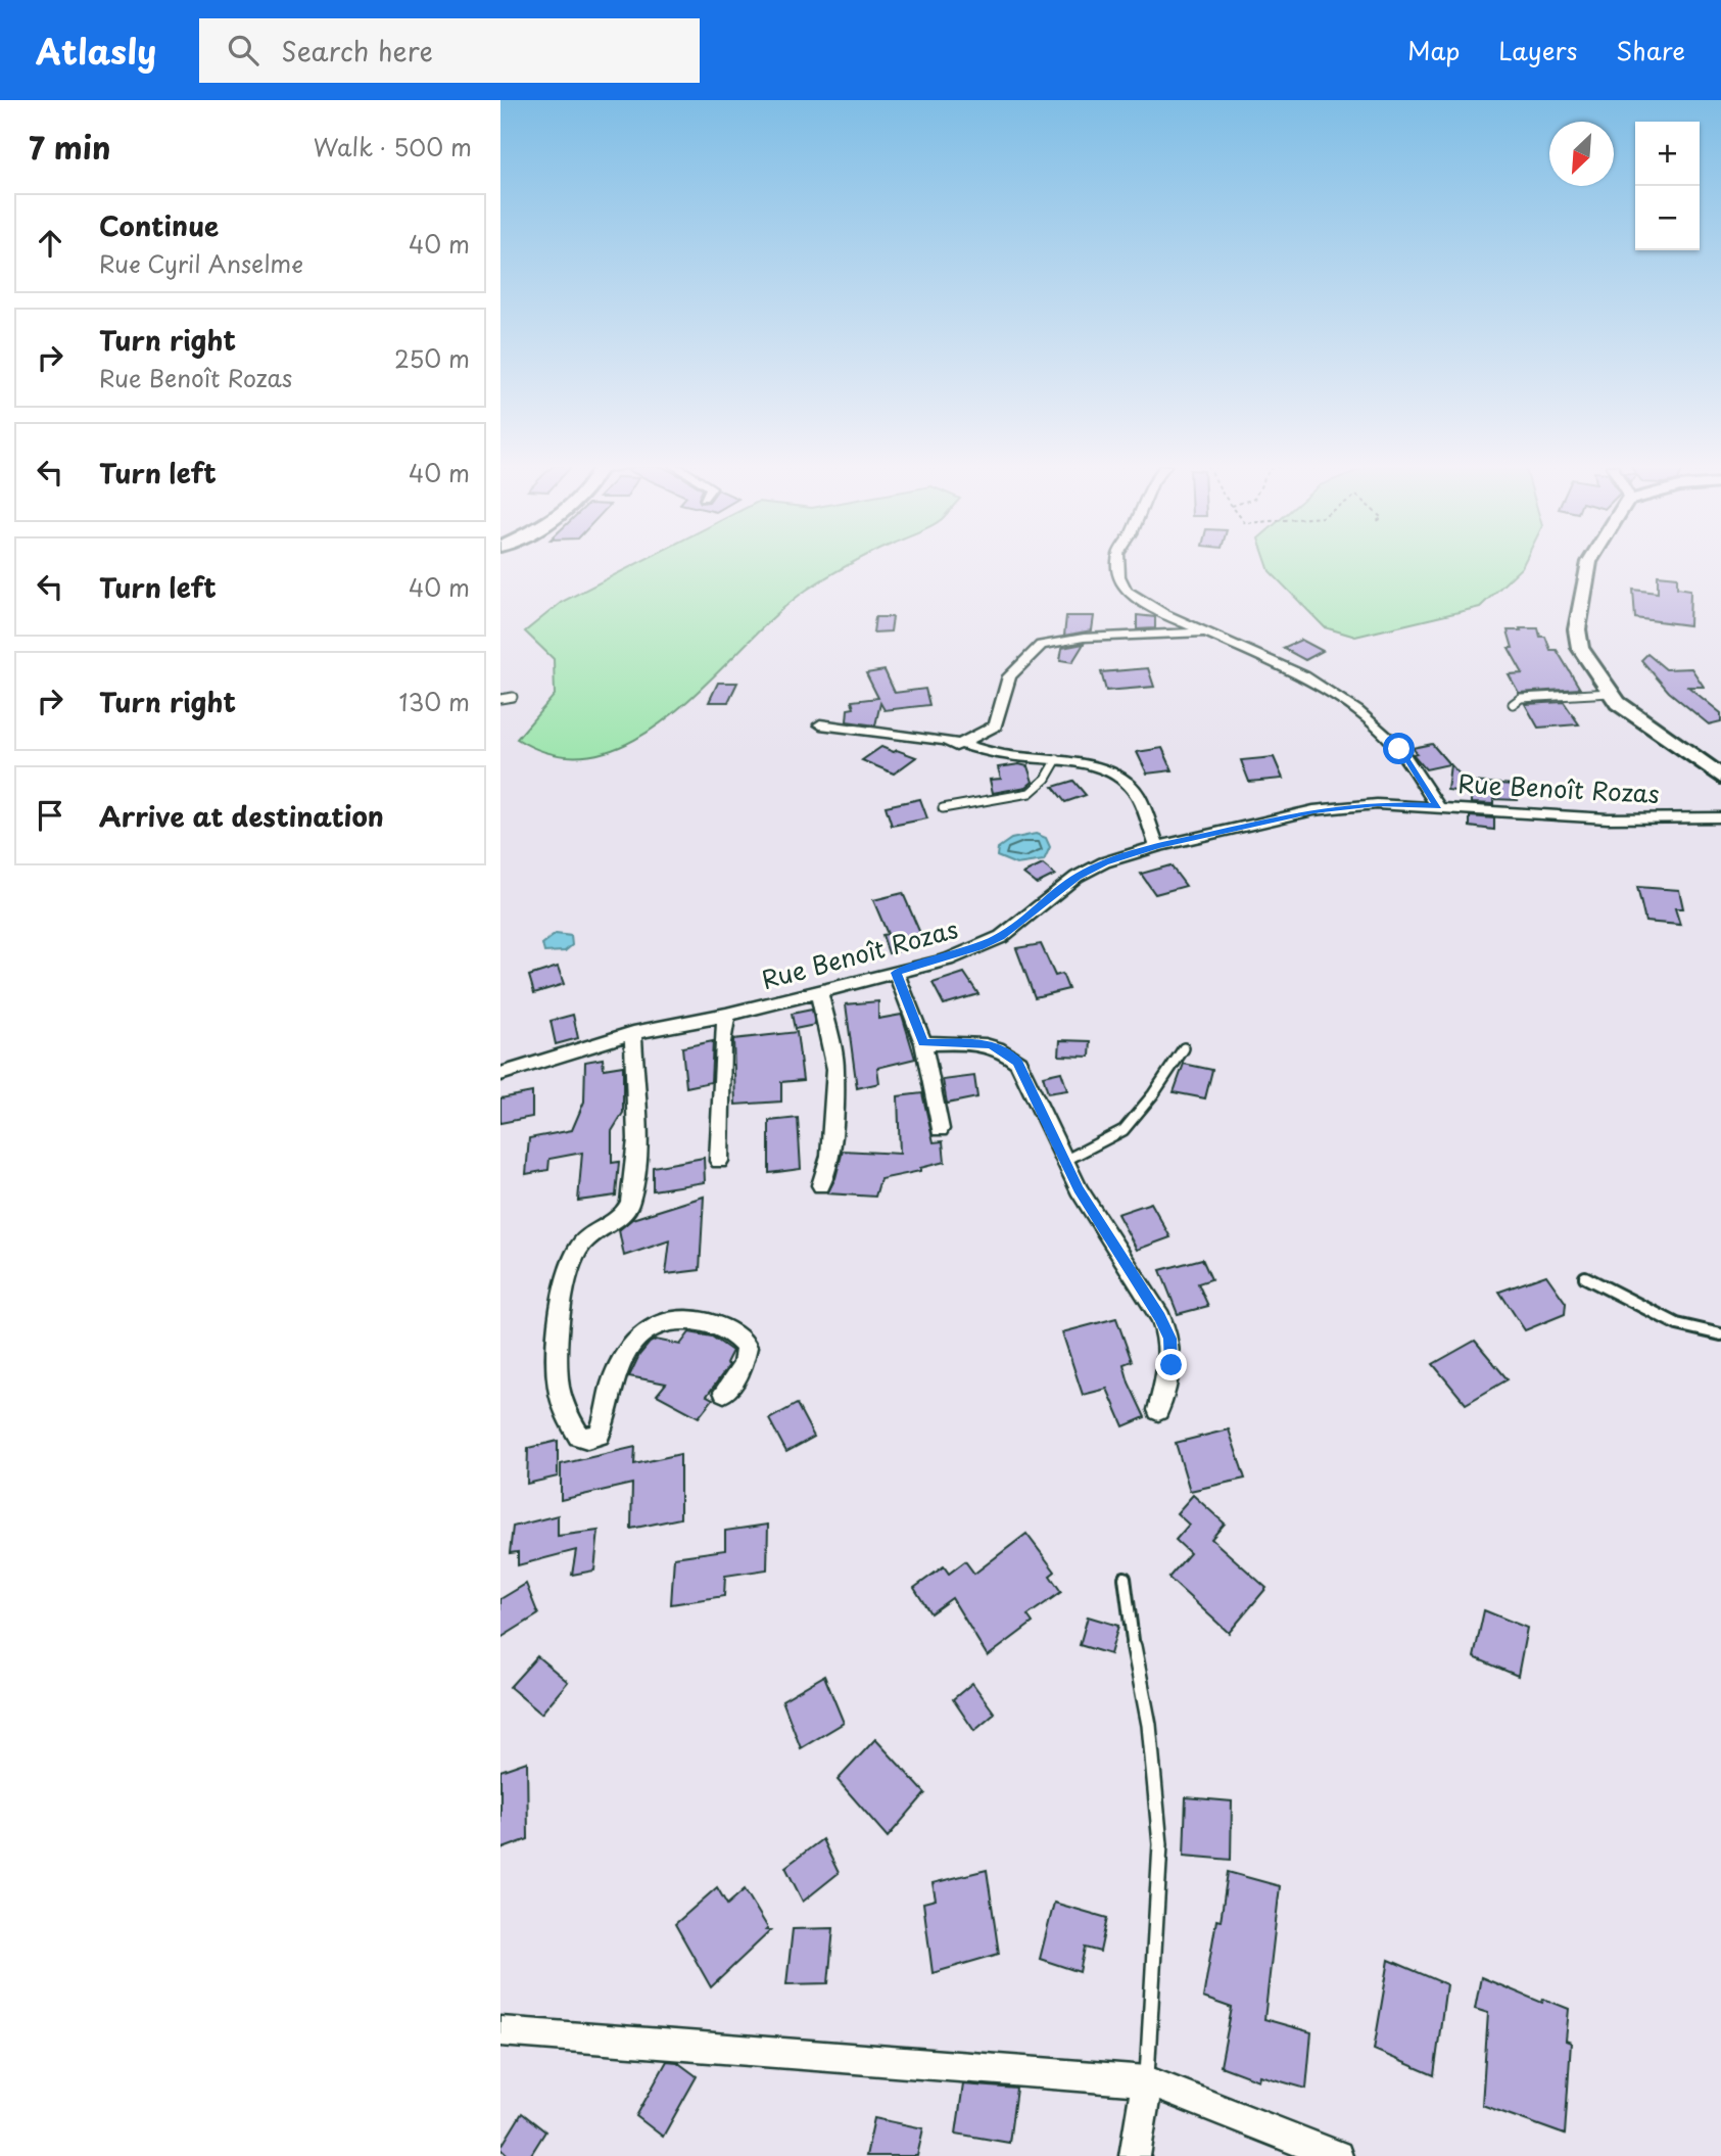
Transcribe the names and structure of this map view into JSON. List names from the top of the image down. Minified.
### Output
{"streets":{"street":["Rue Benoît Rozas"]},"north":"bottom left","page":{"header":"Atlasly","search":"Search here","nav":["Map","Layers","Share"],"heading":["7 min","Walk · 500 m"],"map_buttons":["+","−"],"list":[["Continue","Rue Cyril Anselme","40 m"],["Turn right","Rue Benoît Rozas","250 m"],["Turn left","40 m"],["Turn left","40 m"],["Turn right","130 m"],"Arrive at destination"]}}
